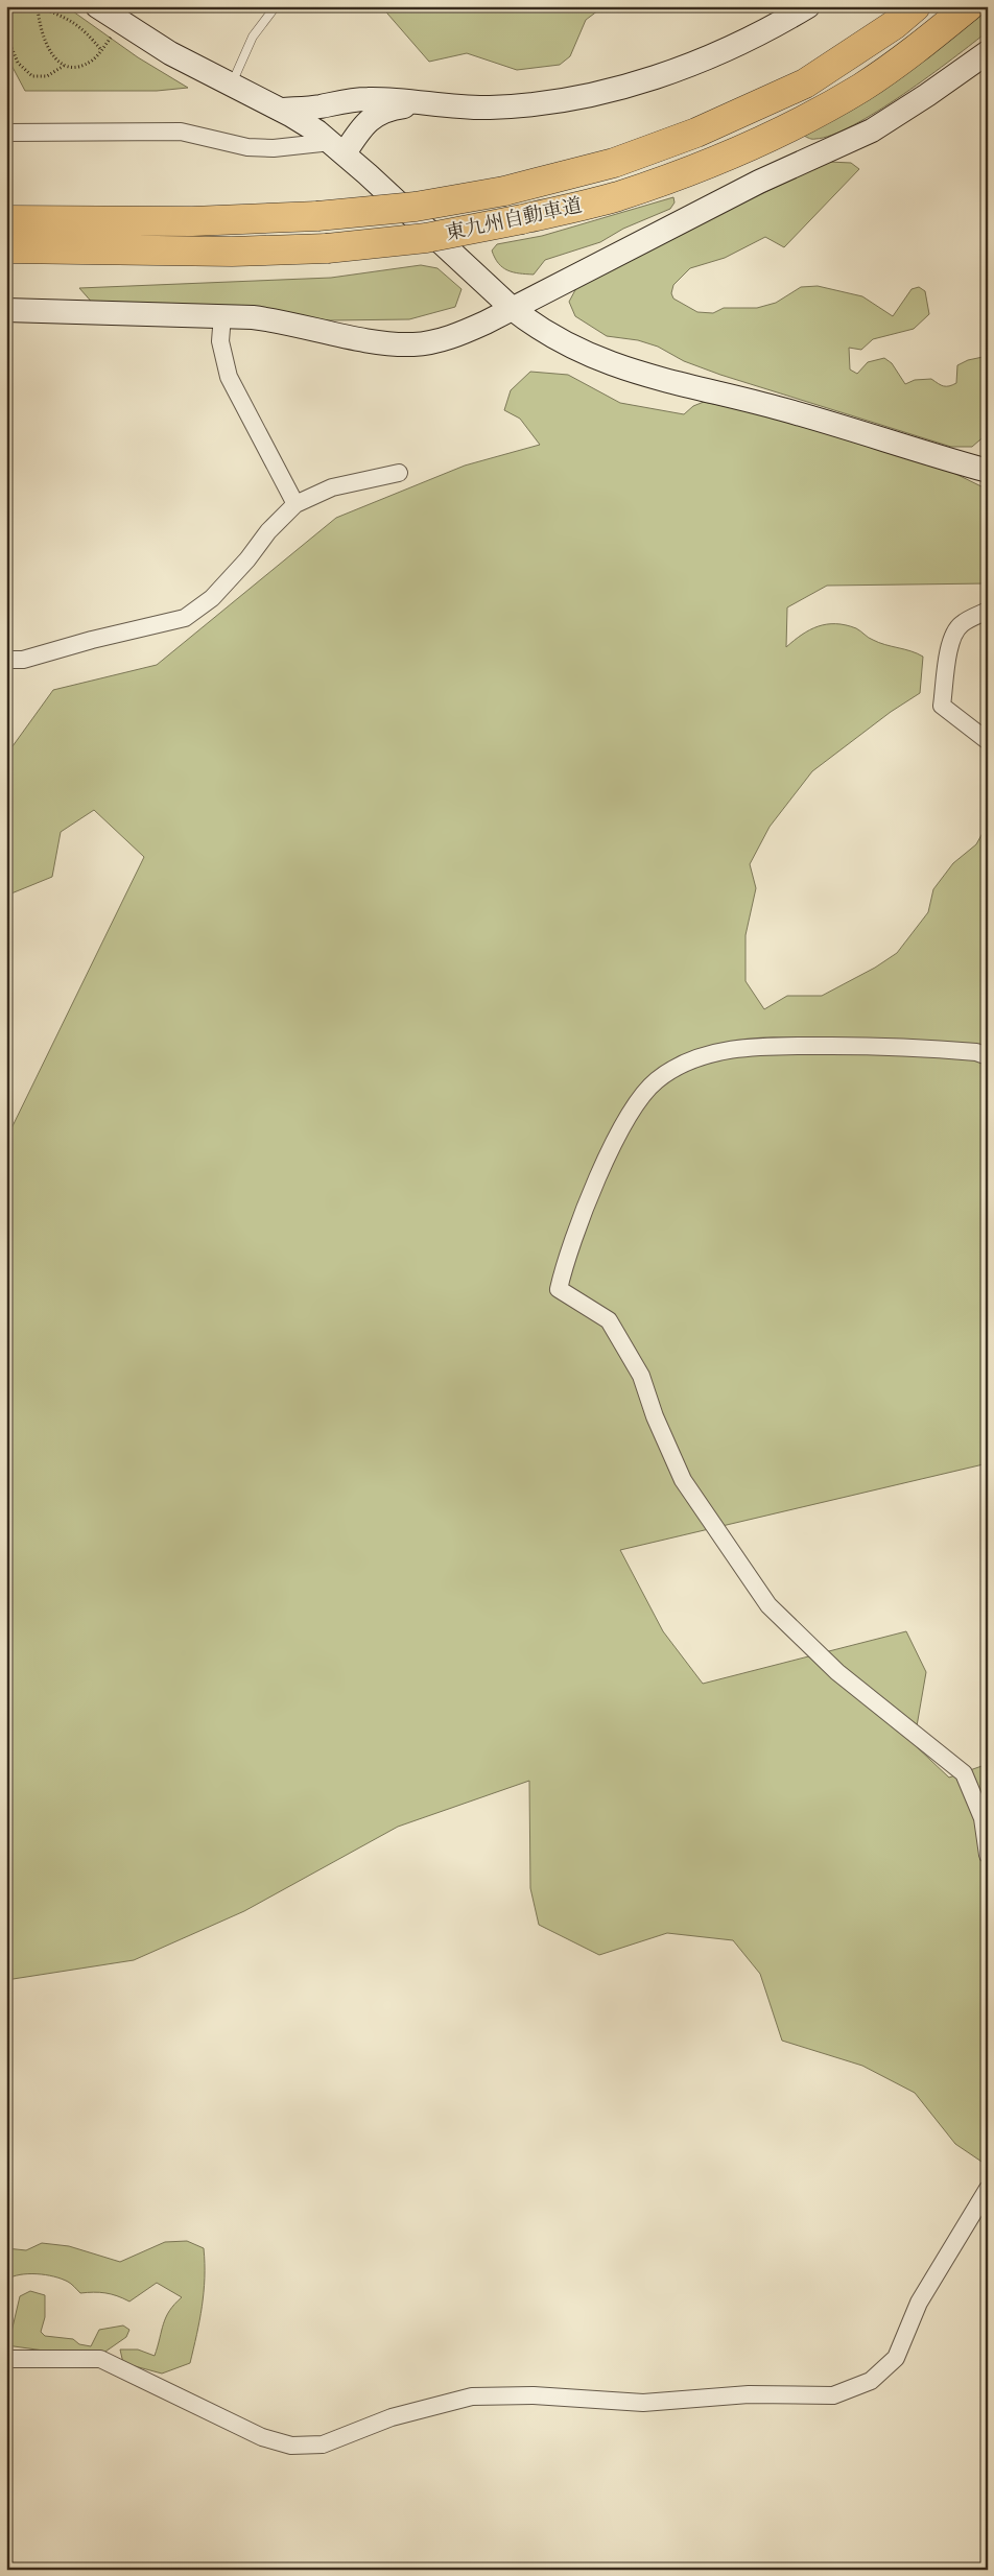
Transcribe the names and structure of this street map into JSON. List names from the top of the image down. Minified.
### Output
{"streets":{"highway":["東九州自動車道"]}}
